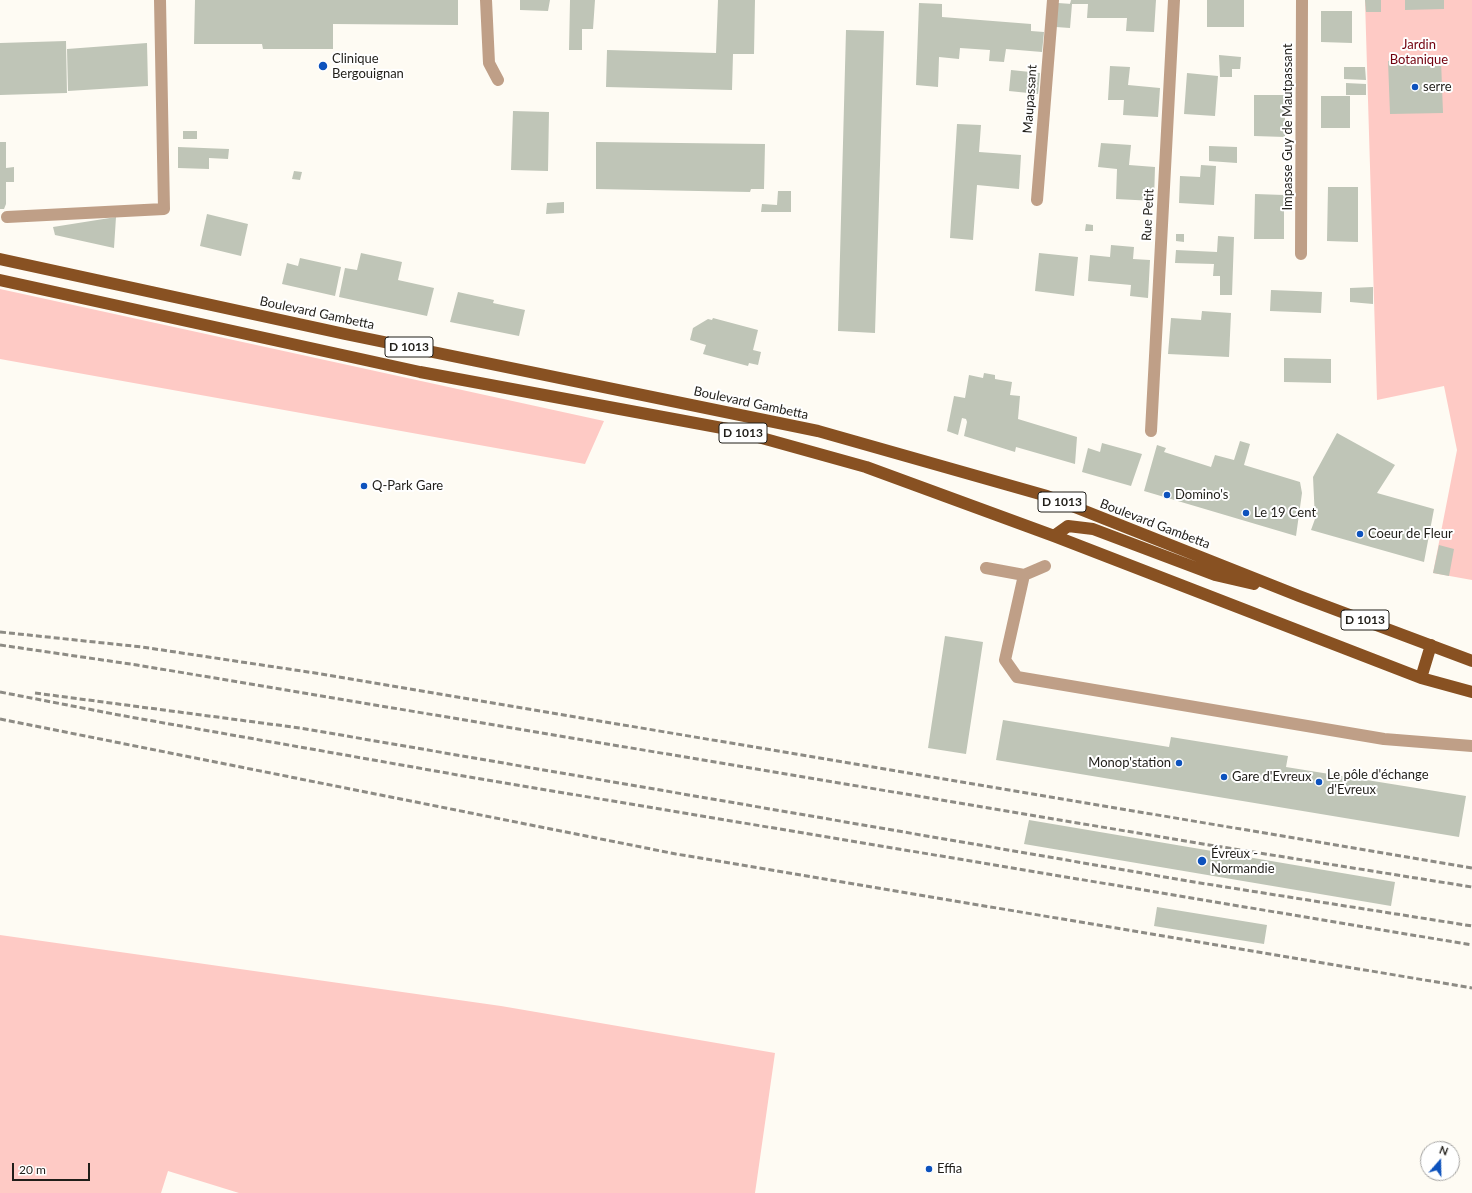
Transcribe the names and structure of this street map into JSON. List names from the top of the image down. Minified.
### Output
{"streets":{"main road":["Boulevard Gambetta","D 1013"],"street":["Maupassant","Impasse Guy de Mautpassant","Rue Petit"]},"parks":["Jardin Botanique"],"places":["Clinique Bergouignan","serre","Q-Park Gare","Domino's","Le 19 Cent","Coeur de Fleur","Monop'station","Gare d'Evreux","Le pôle d'échange d'Evreux","Évreux - Normandie","Effia"],"scale_bar":"20 m","north":"top"}
